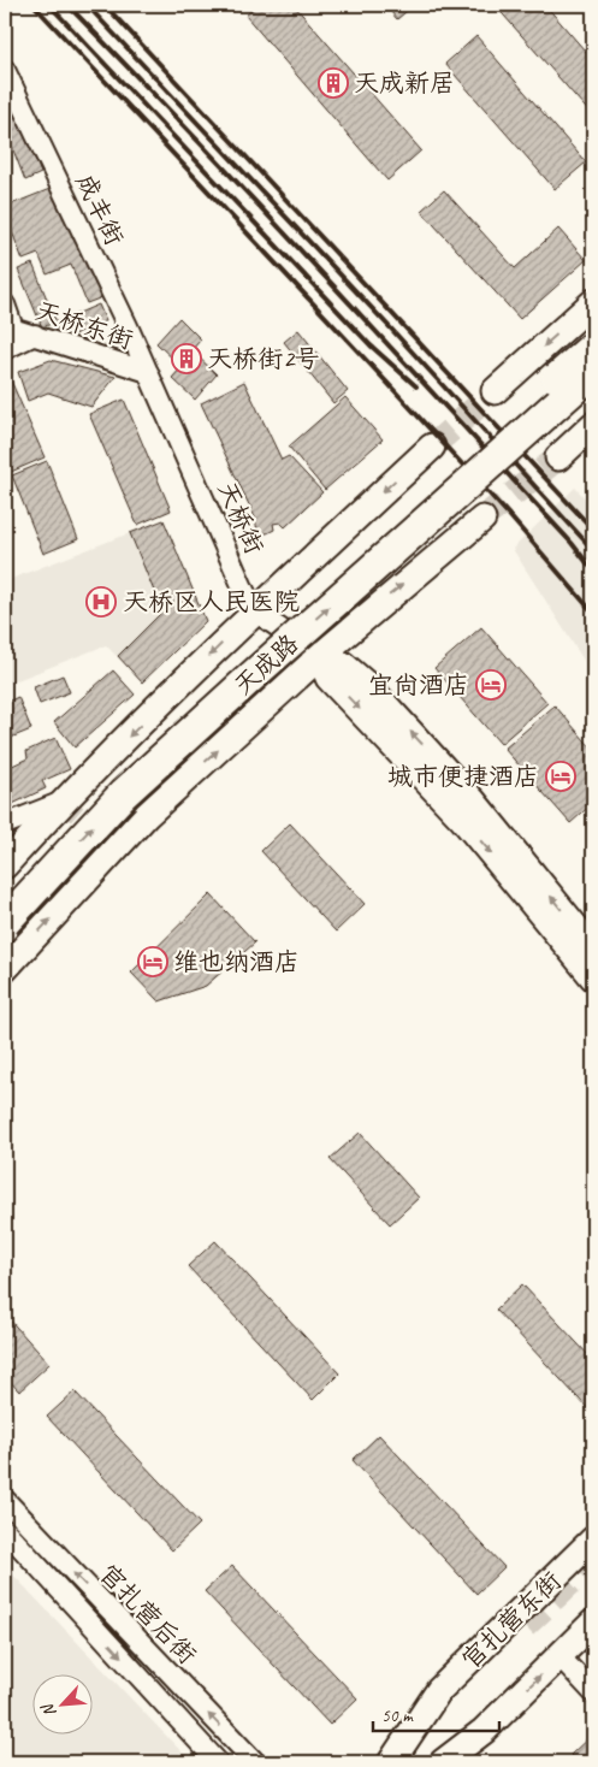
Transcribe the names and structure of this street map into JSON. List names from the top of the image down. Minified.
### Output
{"streets":{"highway":["天成路"],"main road":["官扎营东街"],"street":["成丰街","天桥东街","天桥街","官扎营后街"]},"crossings":[["成丰街","天桥东街"],["成丰街","天桥街"],["天桥东街","天桥街"],["天桥街","天成路"]],"places":{"building":["天成新居","天桥街2号"],"hospital":["天桥区人民医院"],"hotel":["宜尚酒店","城市便捷酒店","维也纳酒店"]},"scale_bar":"50 m","north":"bottom left"}
